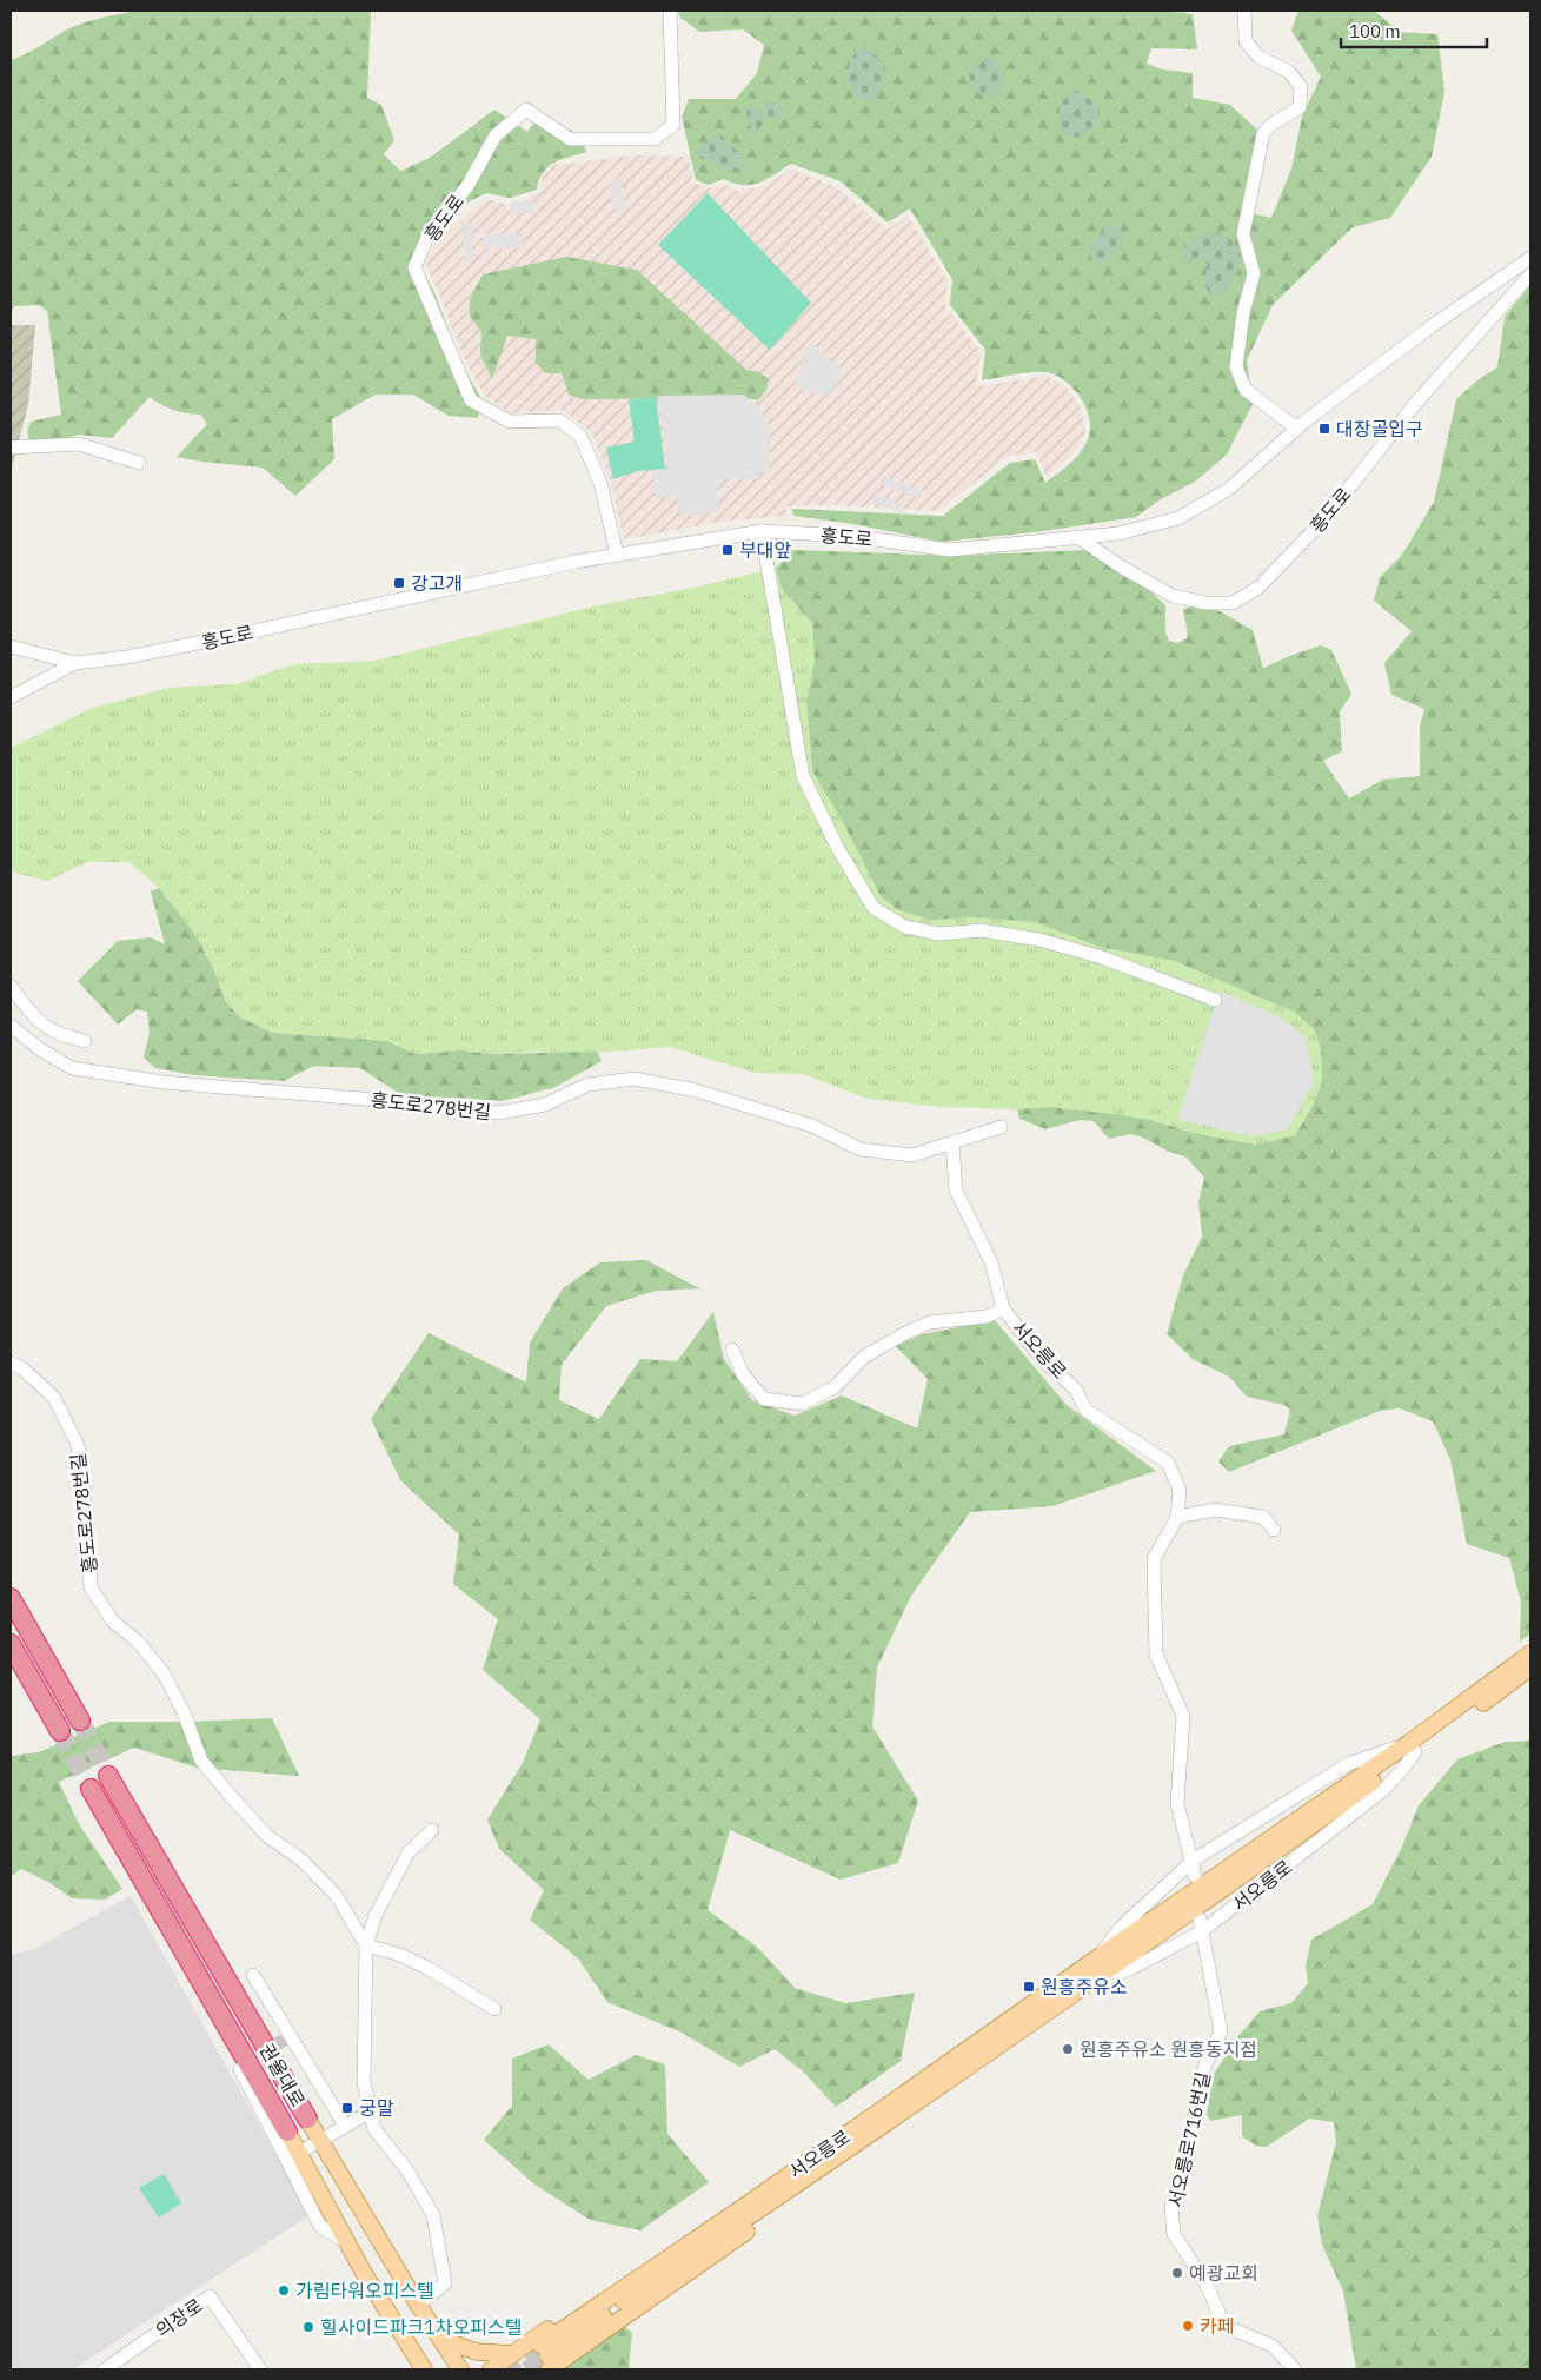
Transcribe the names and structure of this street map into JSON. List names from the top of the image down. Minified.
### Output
{"streets":{"highway":["권율대로"],"main road":["서오릉로"],"street":["흥도로","흥도로278번길","서오릉로716번길","의장로"]},"crossings":[["흥도로278번길","서오릉로"],["서오릉로","서오릉로716번길"]],"places":{"transit":["대장골입구","부대앞","강고개","원흥주유소","궁말"],"other":["원흥주유소 원흥동지점","예광교회","가림타워오피스텔","카페","힐사이드파크1차오피스텔"]},"scale_bar":"100 m"}
